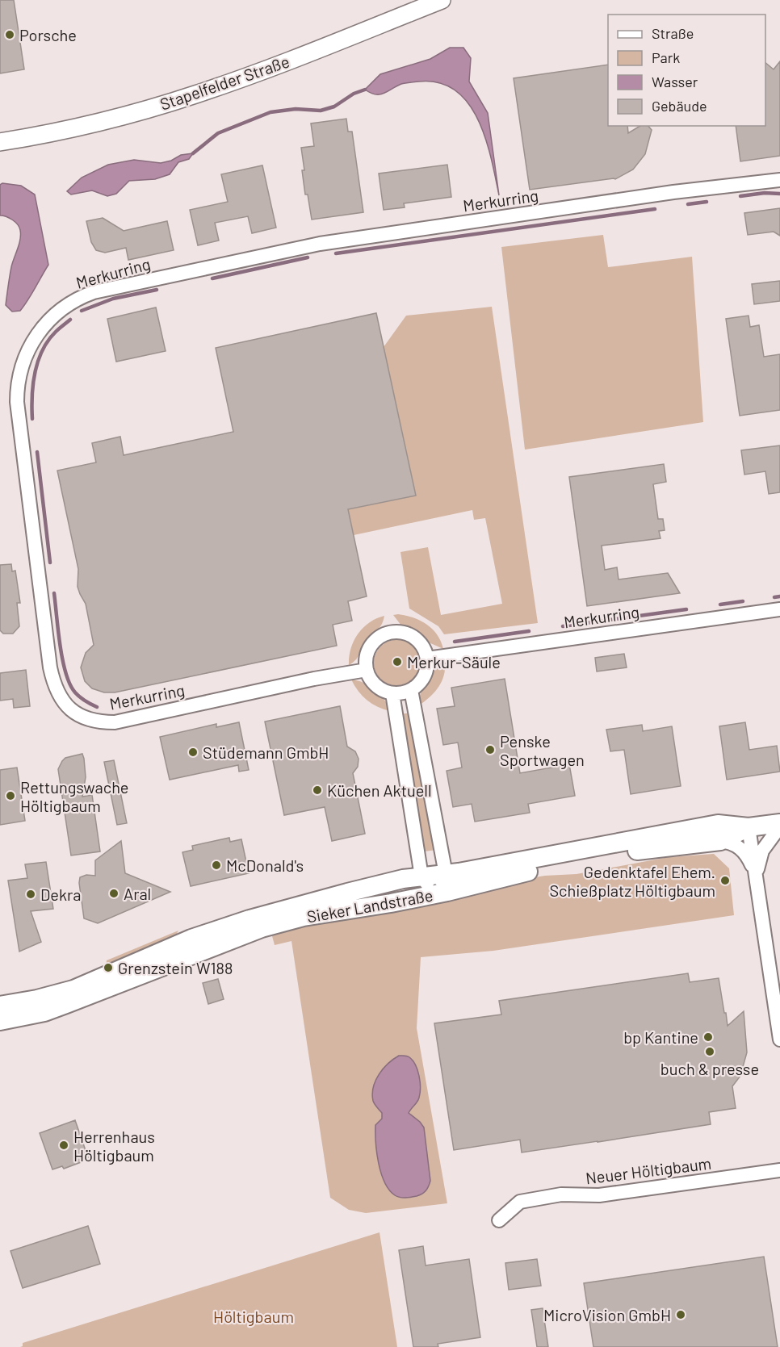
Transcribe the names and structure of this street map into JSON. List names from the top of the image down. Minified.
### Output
{"streets":{"main road":["Sieker Landstraße"],"street":["Stapelfelder Straße","Merkurring","Neuer Höltigbaum"]},"parks":["Höltigbaum"],"places":["Porsche","Merkur-Säule","Penske Sportwagen","Stüdemann GmbH","Küchen Aktuell","Rettungswache Höltigbaum","McDonald's","Gedenktafel Ehem. Schießplatz Höltigbaum","Aral","Dekra","Grenzstein W188","bp Kantine","buch & presse","Herrenhaus Höltigbaum","MicroVision GmbH"],"legend":["Straße","Park","Wasser","Gebäude"]}
